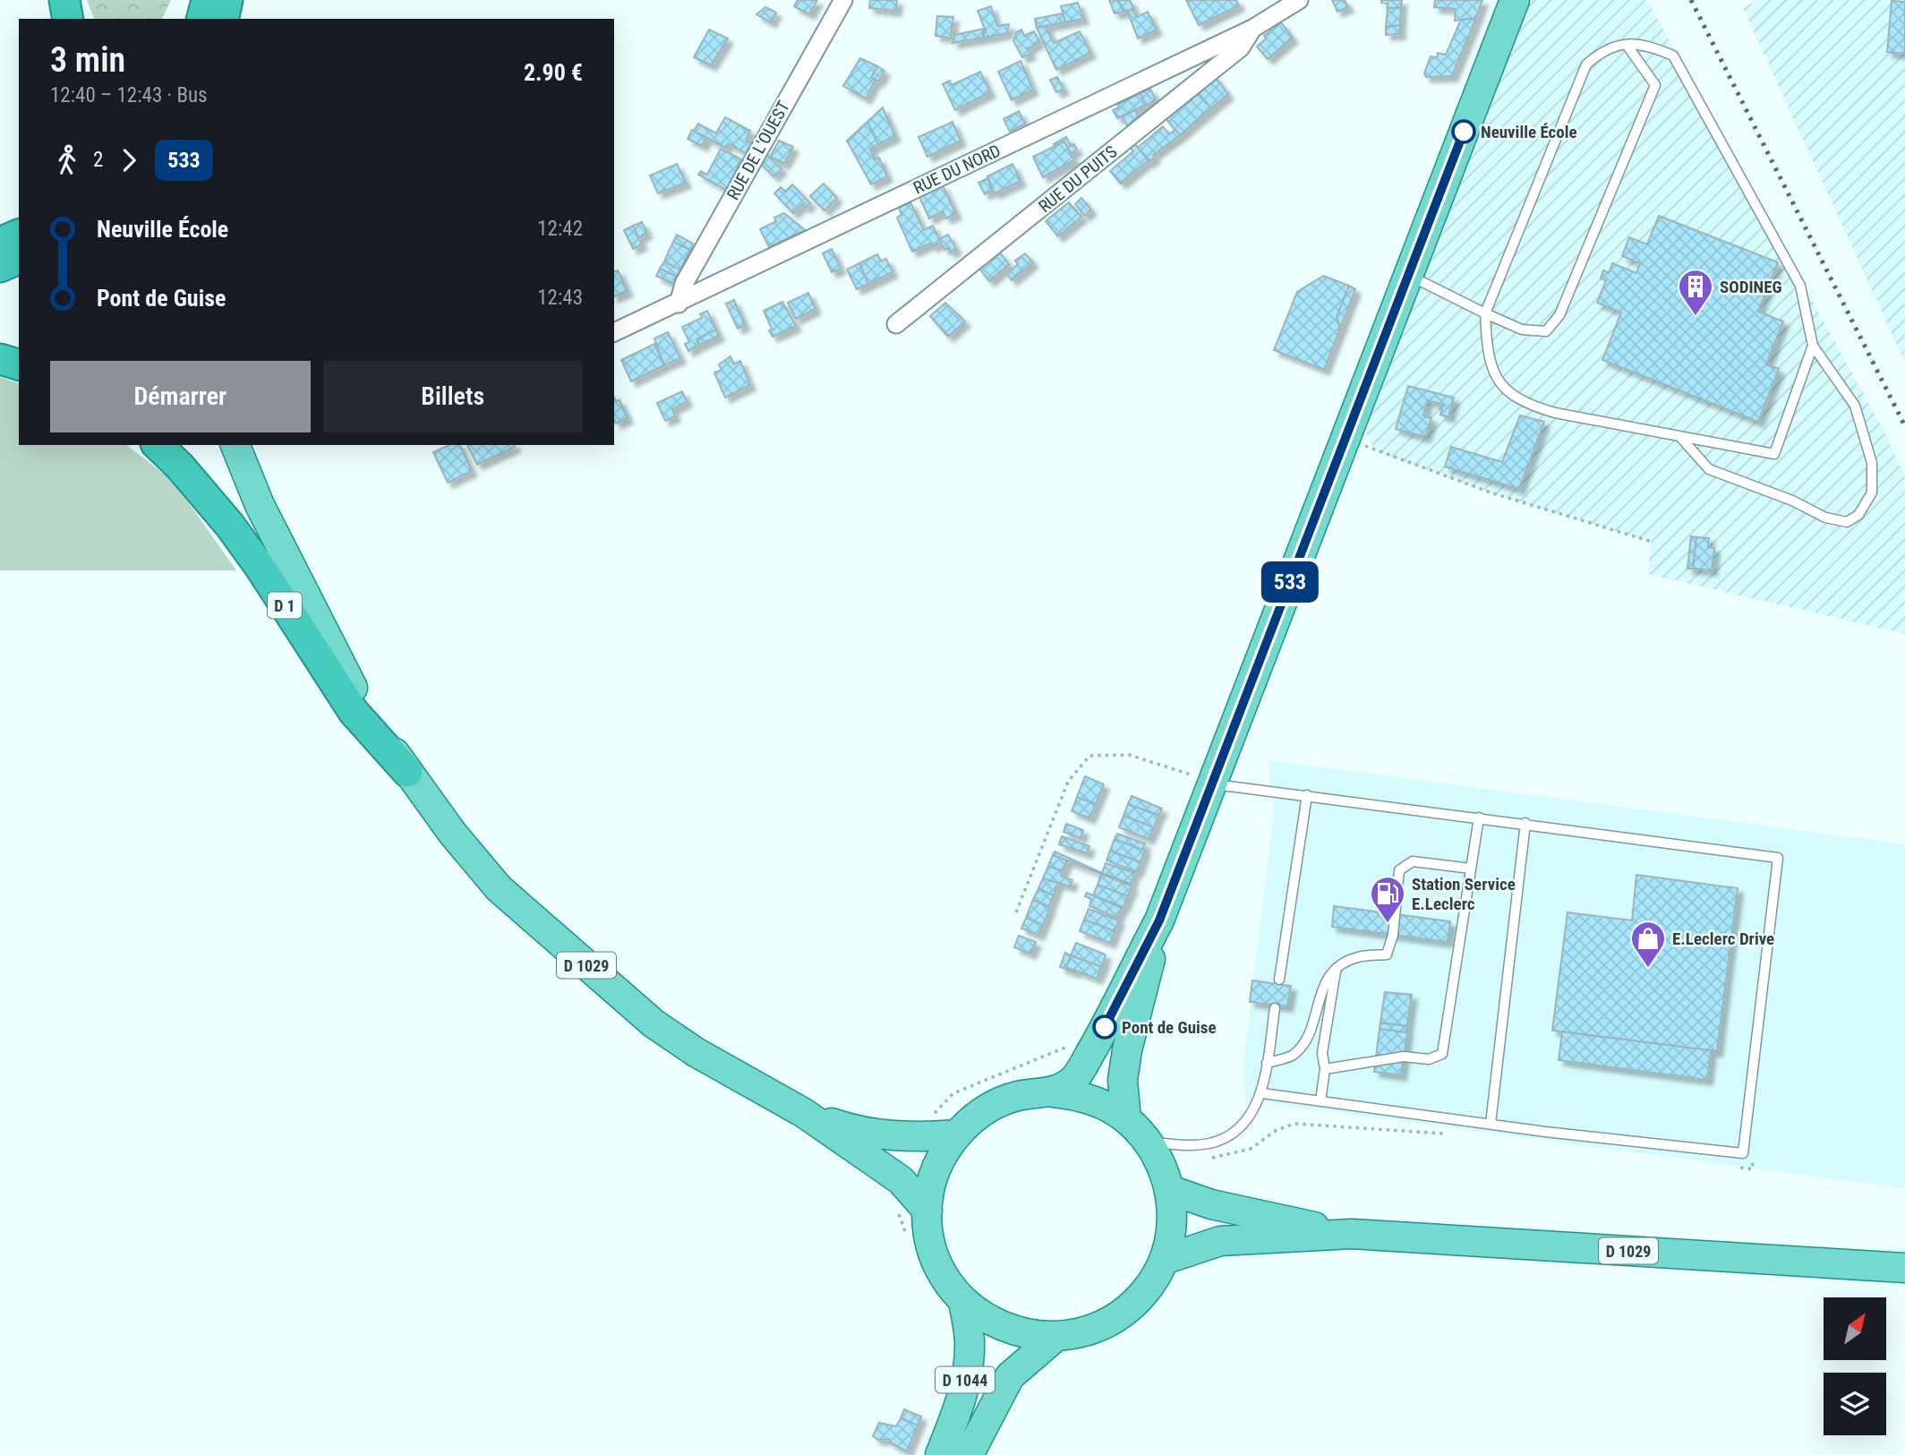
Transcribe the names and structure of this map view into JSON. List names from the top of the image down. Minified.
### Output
{"streets":{"highway":["D 1"],"main road":["D 1029","D 1044"],"street":["RUE DE L'OUEST","RUE DU NORD","RUE DU PUITS"]},"crossings":[["RUE DE L'OUEST","RUE DU NORD"],["RUE DU NORD","RUE DU PUITS"],["D 1","D 1029"]],"places":{"other":["Neuville École","Pont de Guise"],"building":["SODINEG"],"fuel station":["Station Service E.Leclerc"],"shop":["E.Leclerc Drive"]},"lines":["bus line 533"],"north":"top right","page":{"on_map":"533","heading":["3 min","12:40 – 12:43 · Bus","2.90 €"],"legs":["2","533"],"list":[{"name":"Neuville École","value":"12:42"},{"name":"Pont de Guise","value":"12:43"}],"buttons":["Démarrer","Billets"]}}
